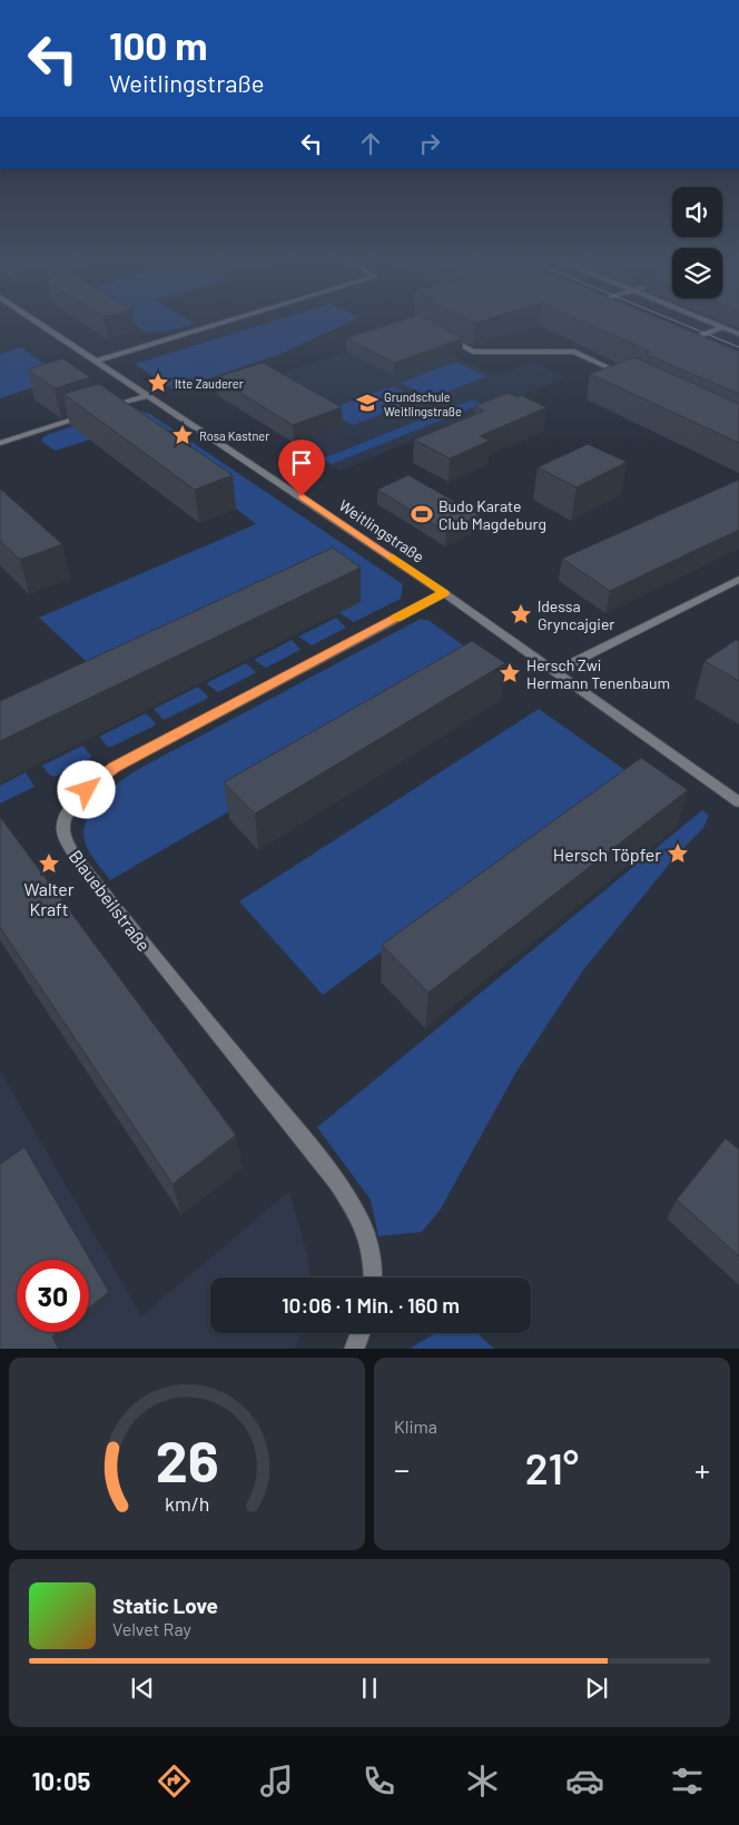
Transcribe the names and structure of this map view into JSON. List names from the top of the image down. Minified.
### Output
{"streets":{"street":["Weitlingstraße","Blauebeilstraße"]},"crossings":[["Weitlingstraße","Blauebeilstraße"]],"places":{"place":["ltte Zauderer","Rosa Kastner","ldessa Gryncajgier","Hersch Zwi Hermann Tenenbaum","Hersch Töpfer","Walter Kraft"],"school or university":["Grundschule Weitlingstraße"],"sports":["Budo Karate Club Magdeburg"]},"page":{"turn":["100 m","Weitlingstraße"],"limit":"30","trip":"10:06 · 1 Min. · 160 m","tile":"Klima","heat":["−","21°","+"],"song":["Static Love","Velvet Ray"],"tabs":"10:05","gauge":["26","km/h"]}}
